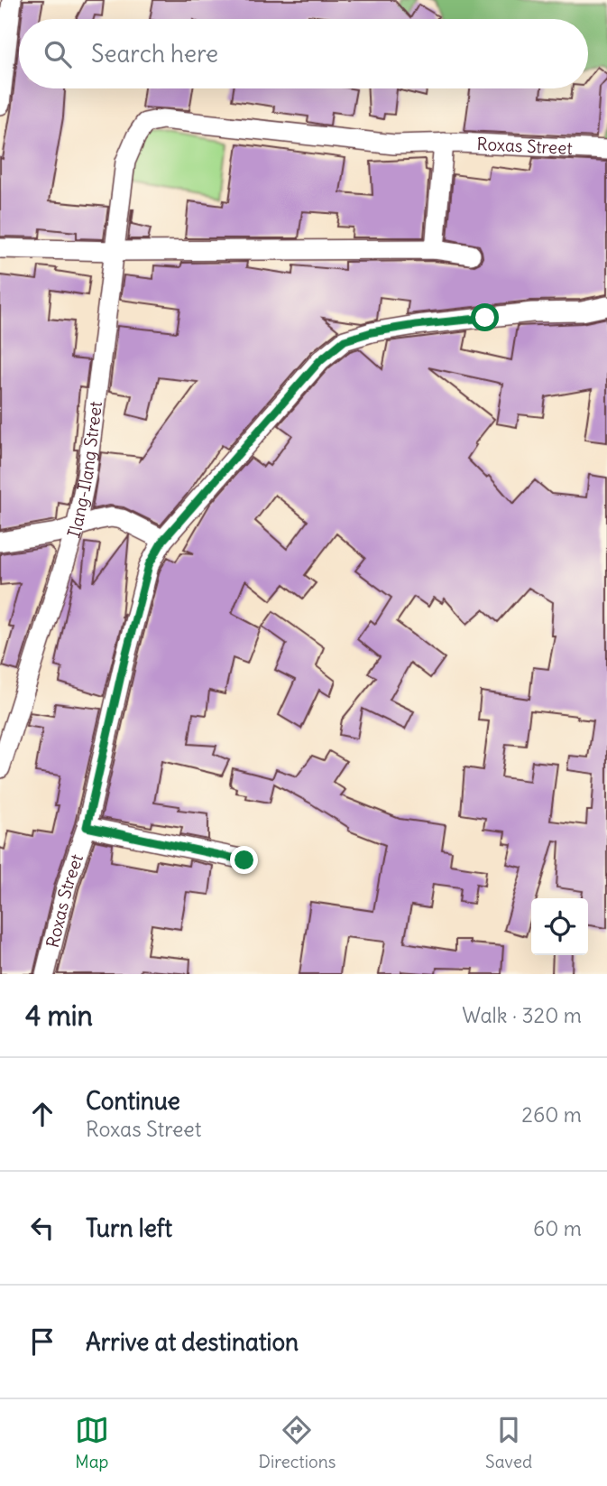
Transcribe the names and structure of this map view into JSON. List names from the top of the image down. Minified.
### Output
{"streets":{"street":["Roxas Street","Ilang-Ilang Street"]},"crossings":[["Roxas Street","Ilang-Ilang Street"]],"page":{"search":"Search here","heading":["4 min","Walk · 320 m"],"list":[["Continue","Roxas Street","260 m"],["Turn left","60 m"],"Arrive at destination"],"nav":["Map","Directions","Saved"]}}
